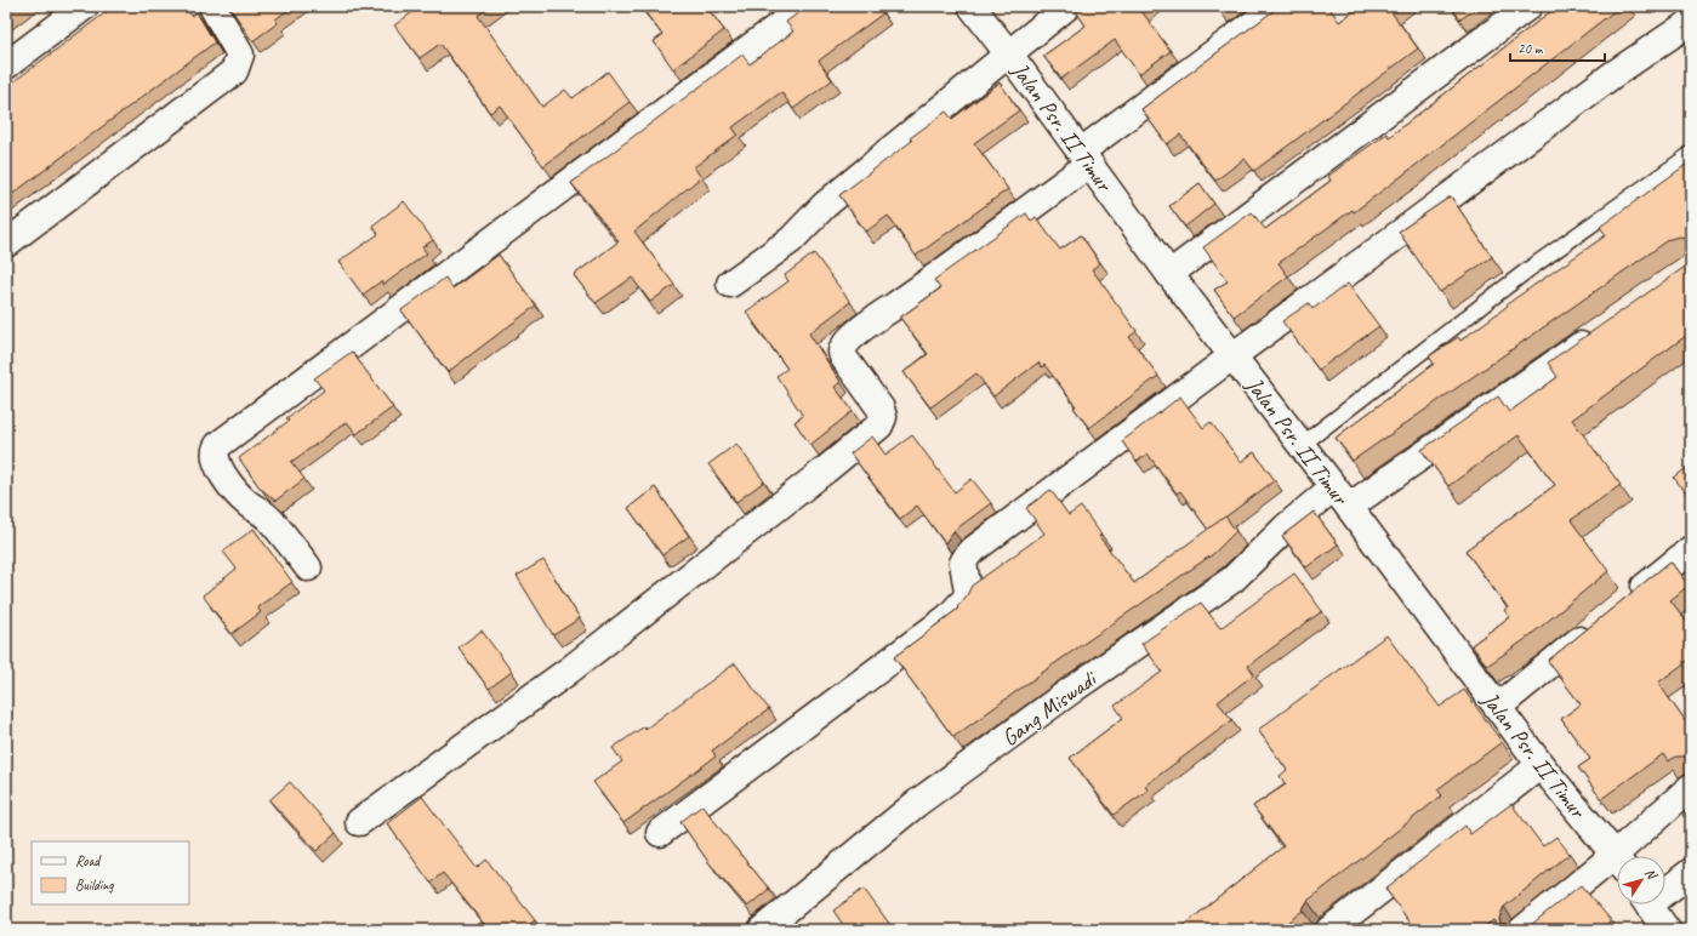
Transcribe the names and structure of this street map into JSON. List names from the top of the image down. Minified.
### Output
{"streets":{"street":["Jalan Psr. II Timur","Gang Miswadi"]},"crossings":[["Jalan Psr. II Timur","Gang Miswadi"]],"legend":["Road","Building"],"scale_bar":"20 m","north":"top right"}
